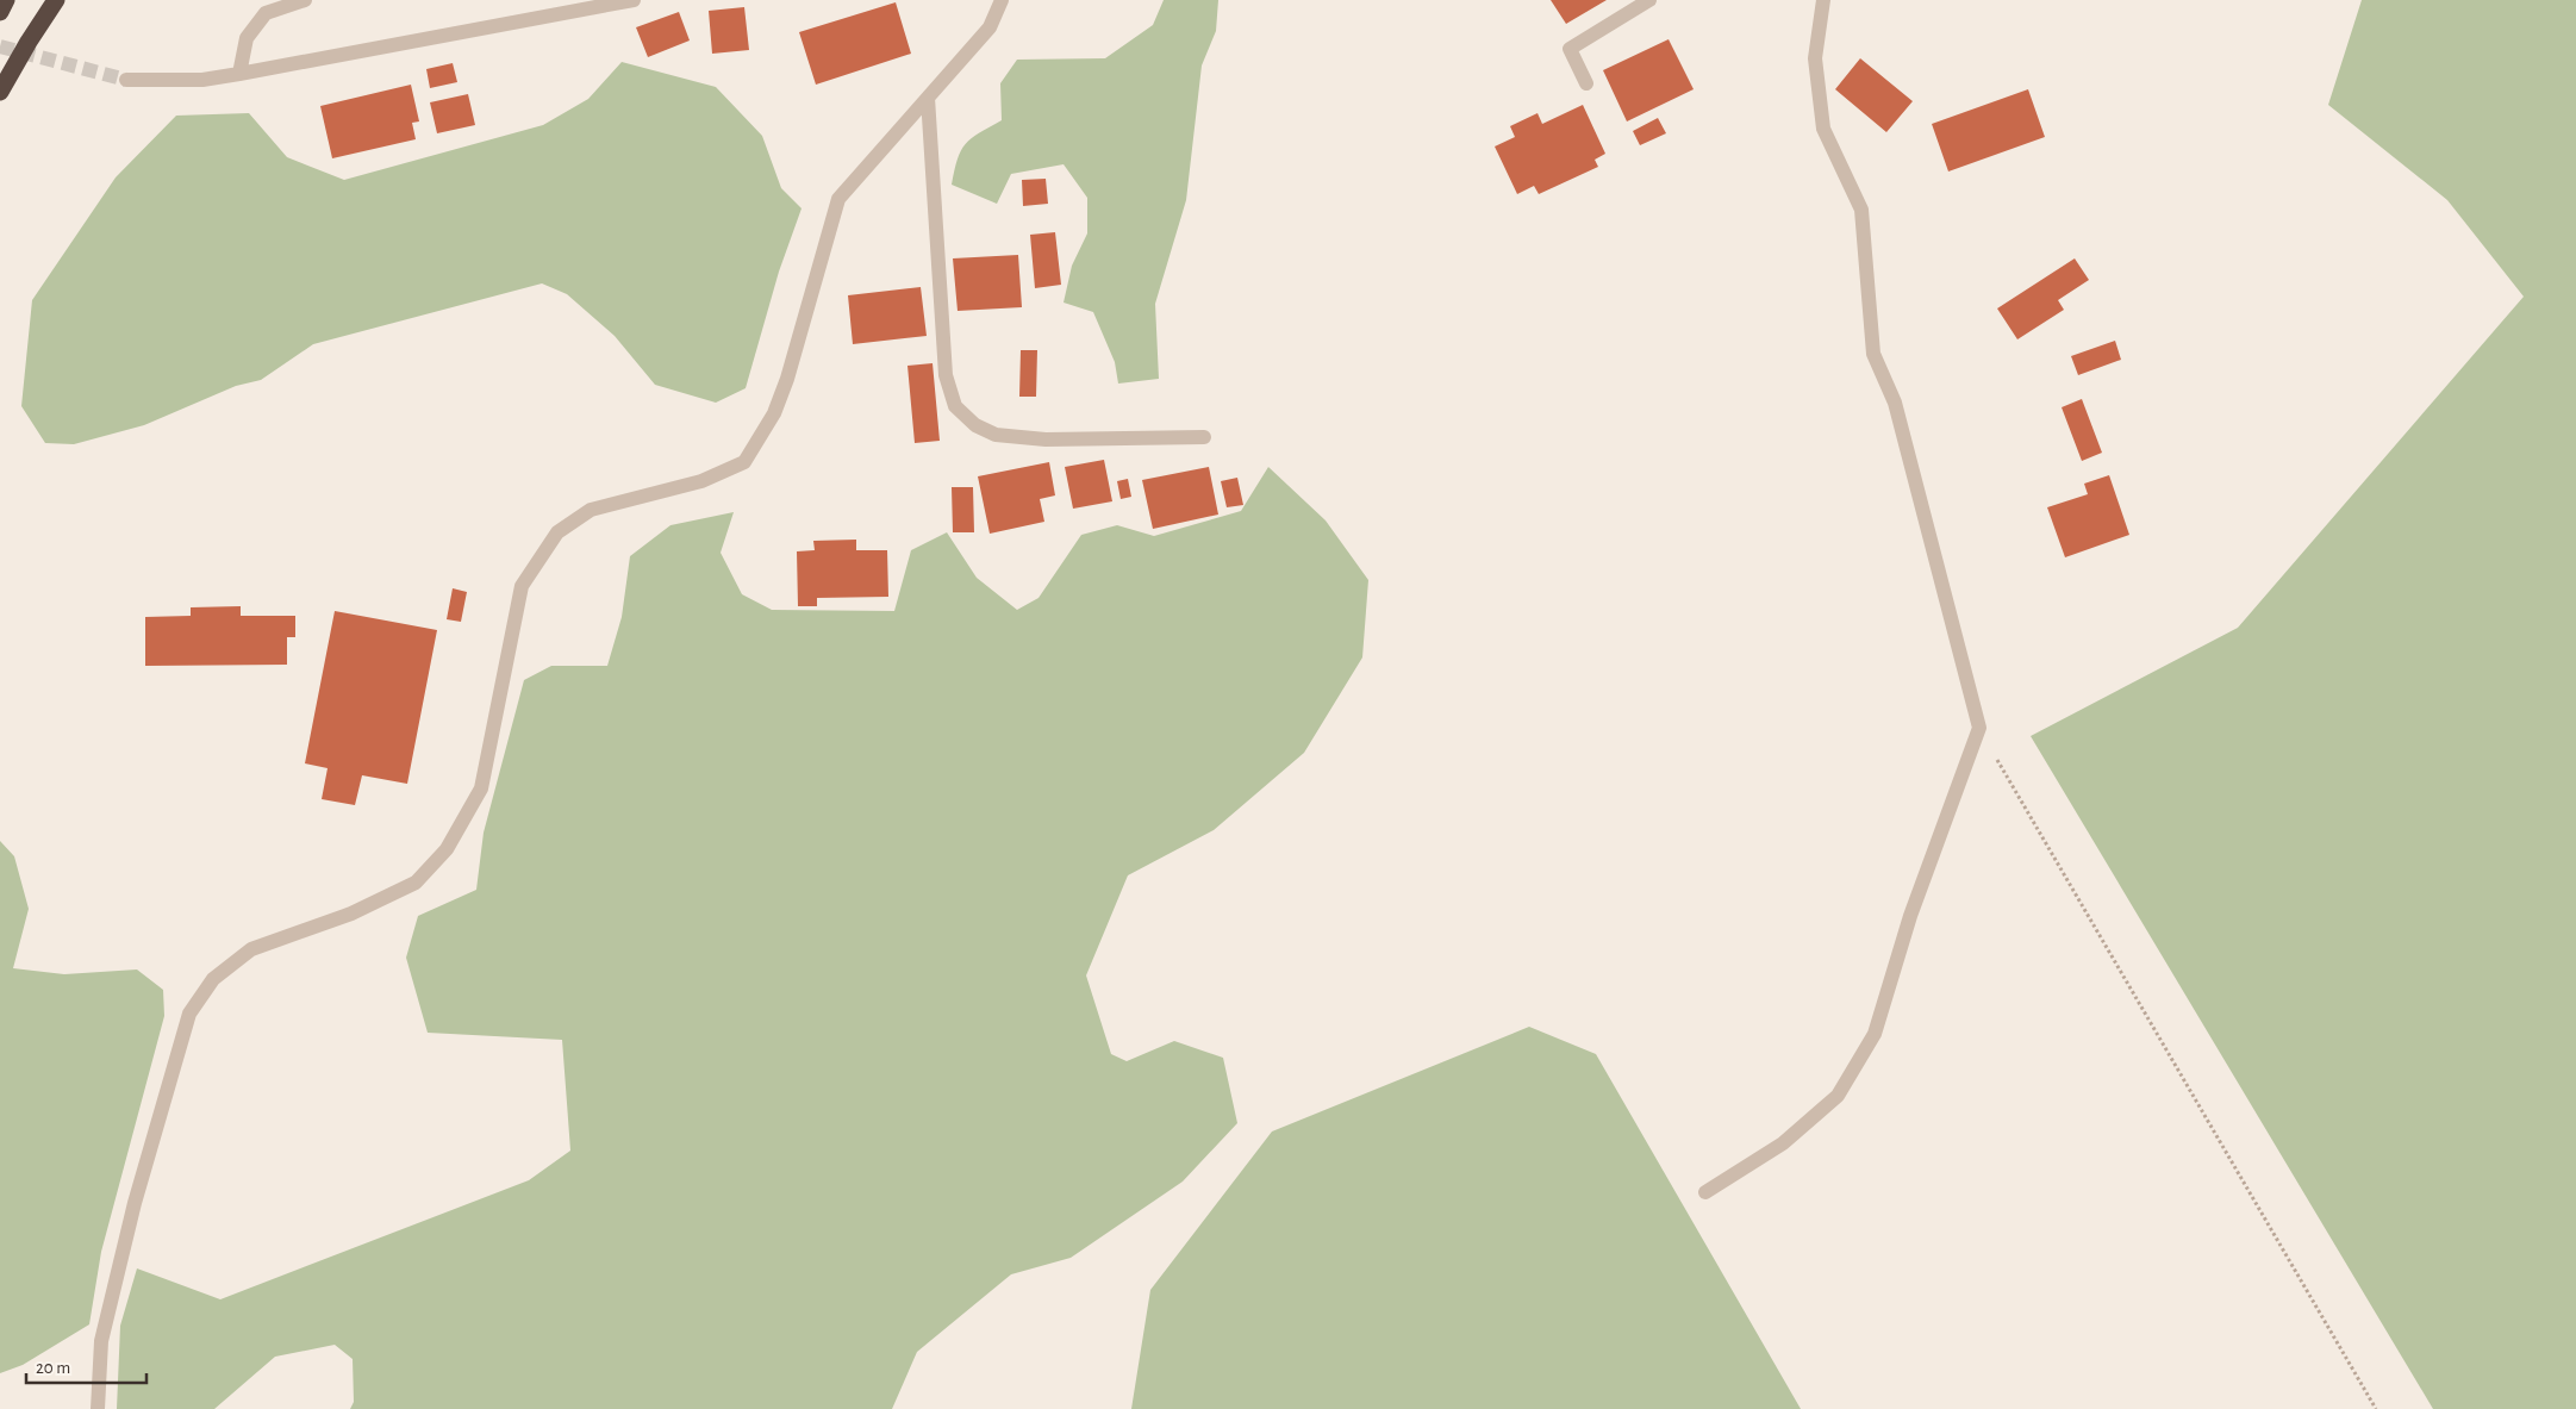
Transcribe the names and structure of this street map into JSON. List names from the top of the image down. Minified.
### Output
{"scale_bar":"20 m"}
